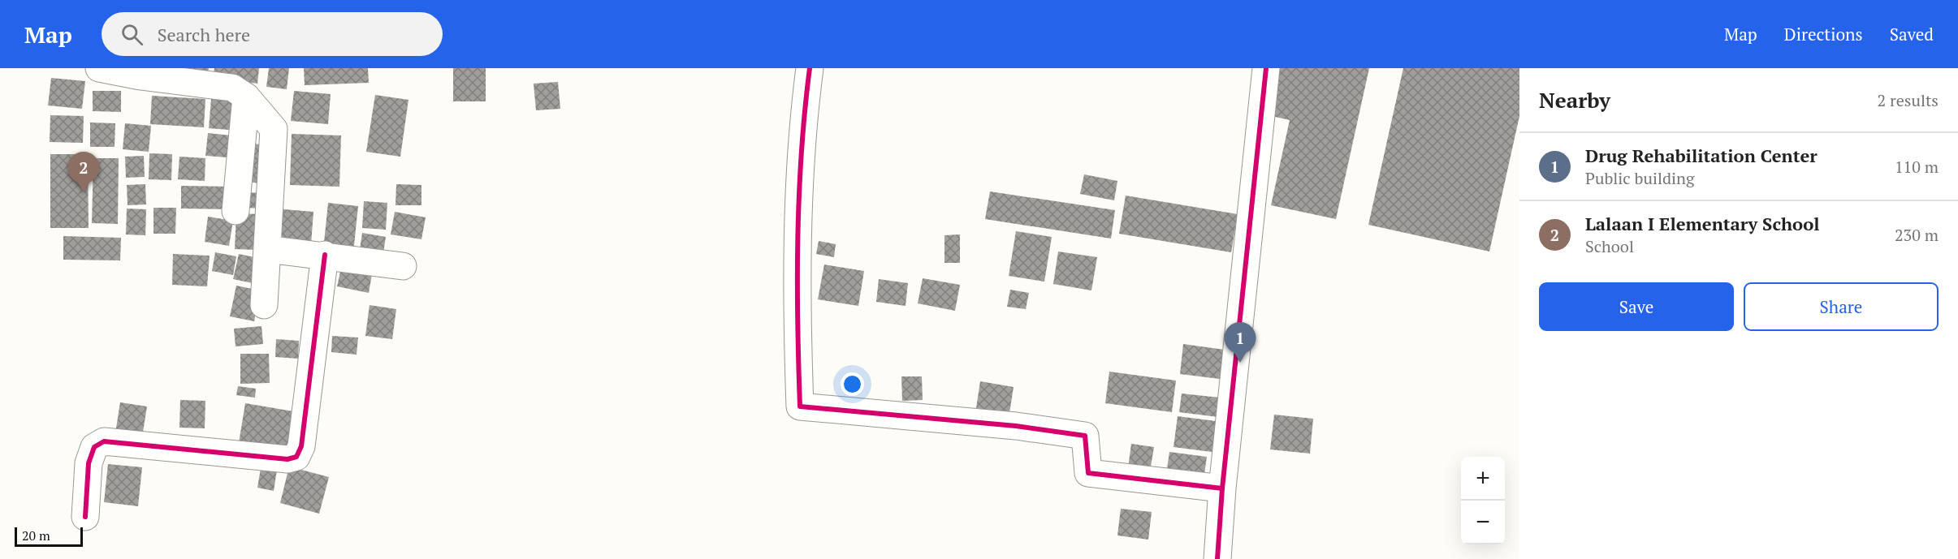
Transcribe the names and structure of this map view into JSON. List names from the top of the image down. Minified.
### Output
{"scale_bar":"20 m","page":{"header":"Map","search":"Search here","nav":["Map","Directions","Saved"],"heading":["Nearby","2 results"],"list":[{"mark":"1","name":"Drug Rehabilitation Center","note":"Public building","value":"110 m"},{"mark":"2","name":"Lalaan I Elementary School","note":"School","value":"230 m"}],"pins":["2","1"],"buttons":["Save","Share"],"map_buttons":["+","−"],"scale":"20 m"}}
